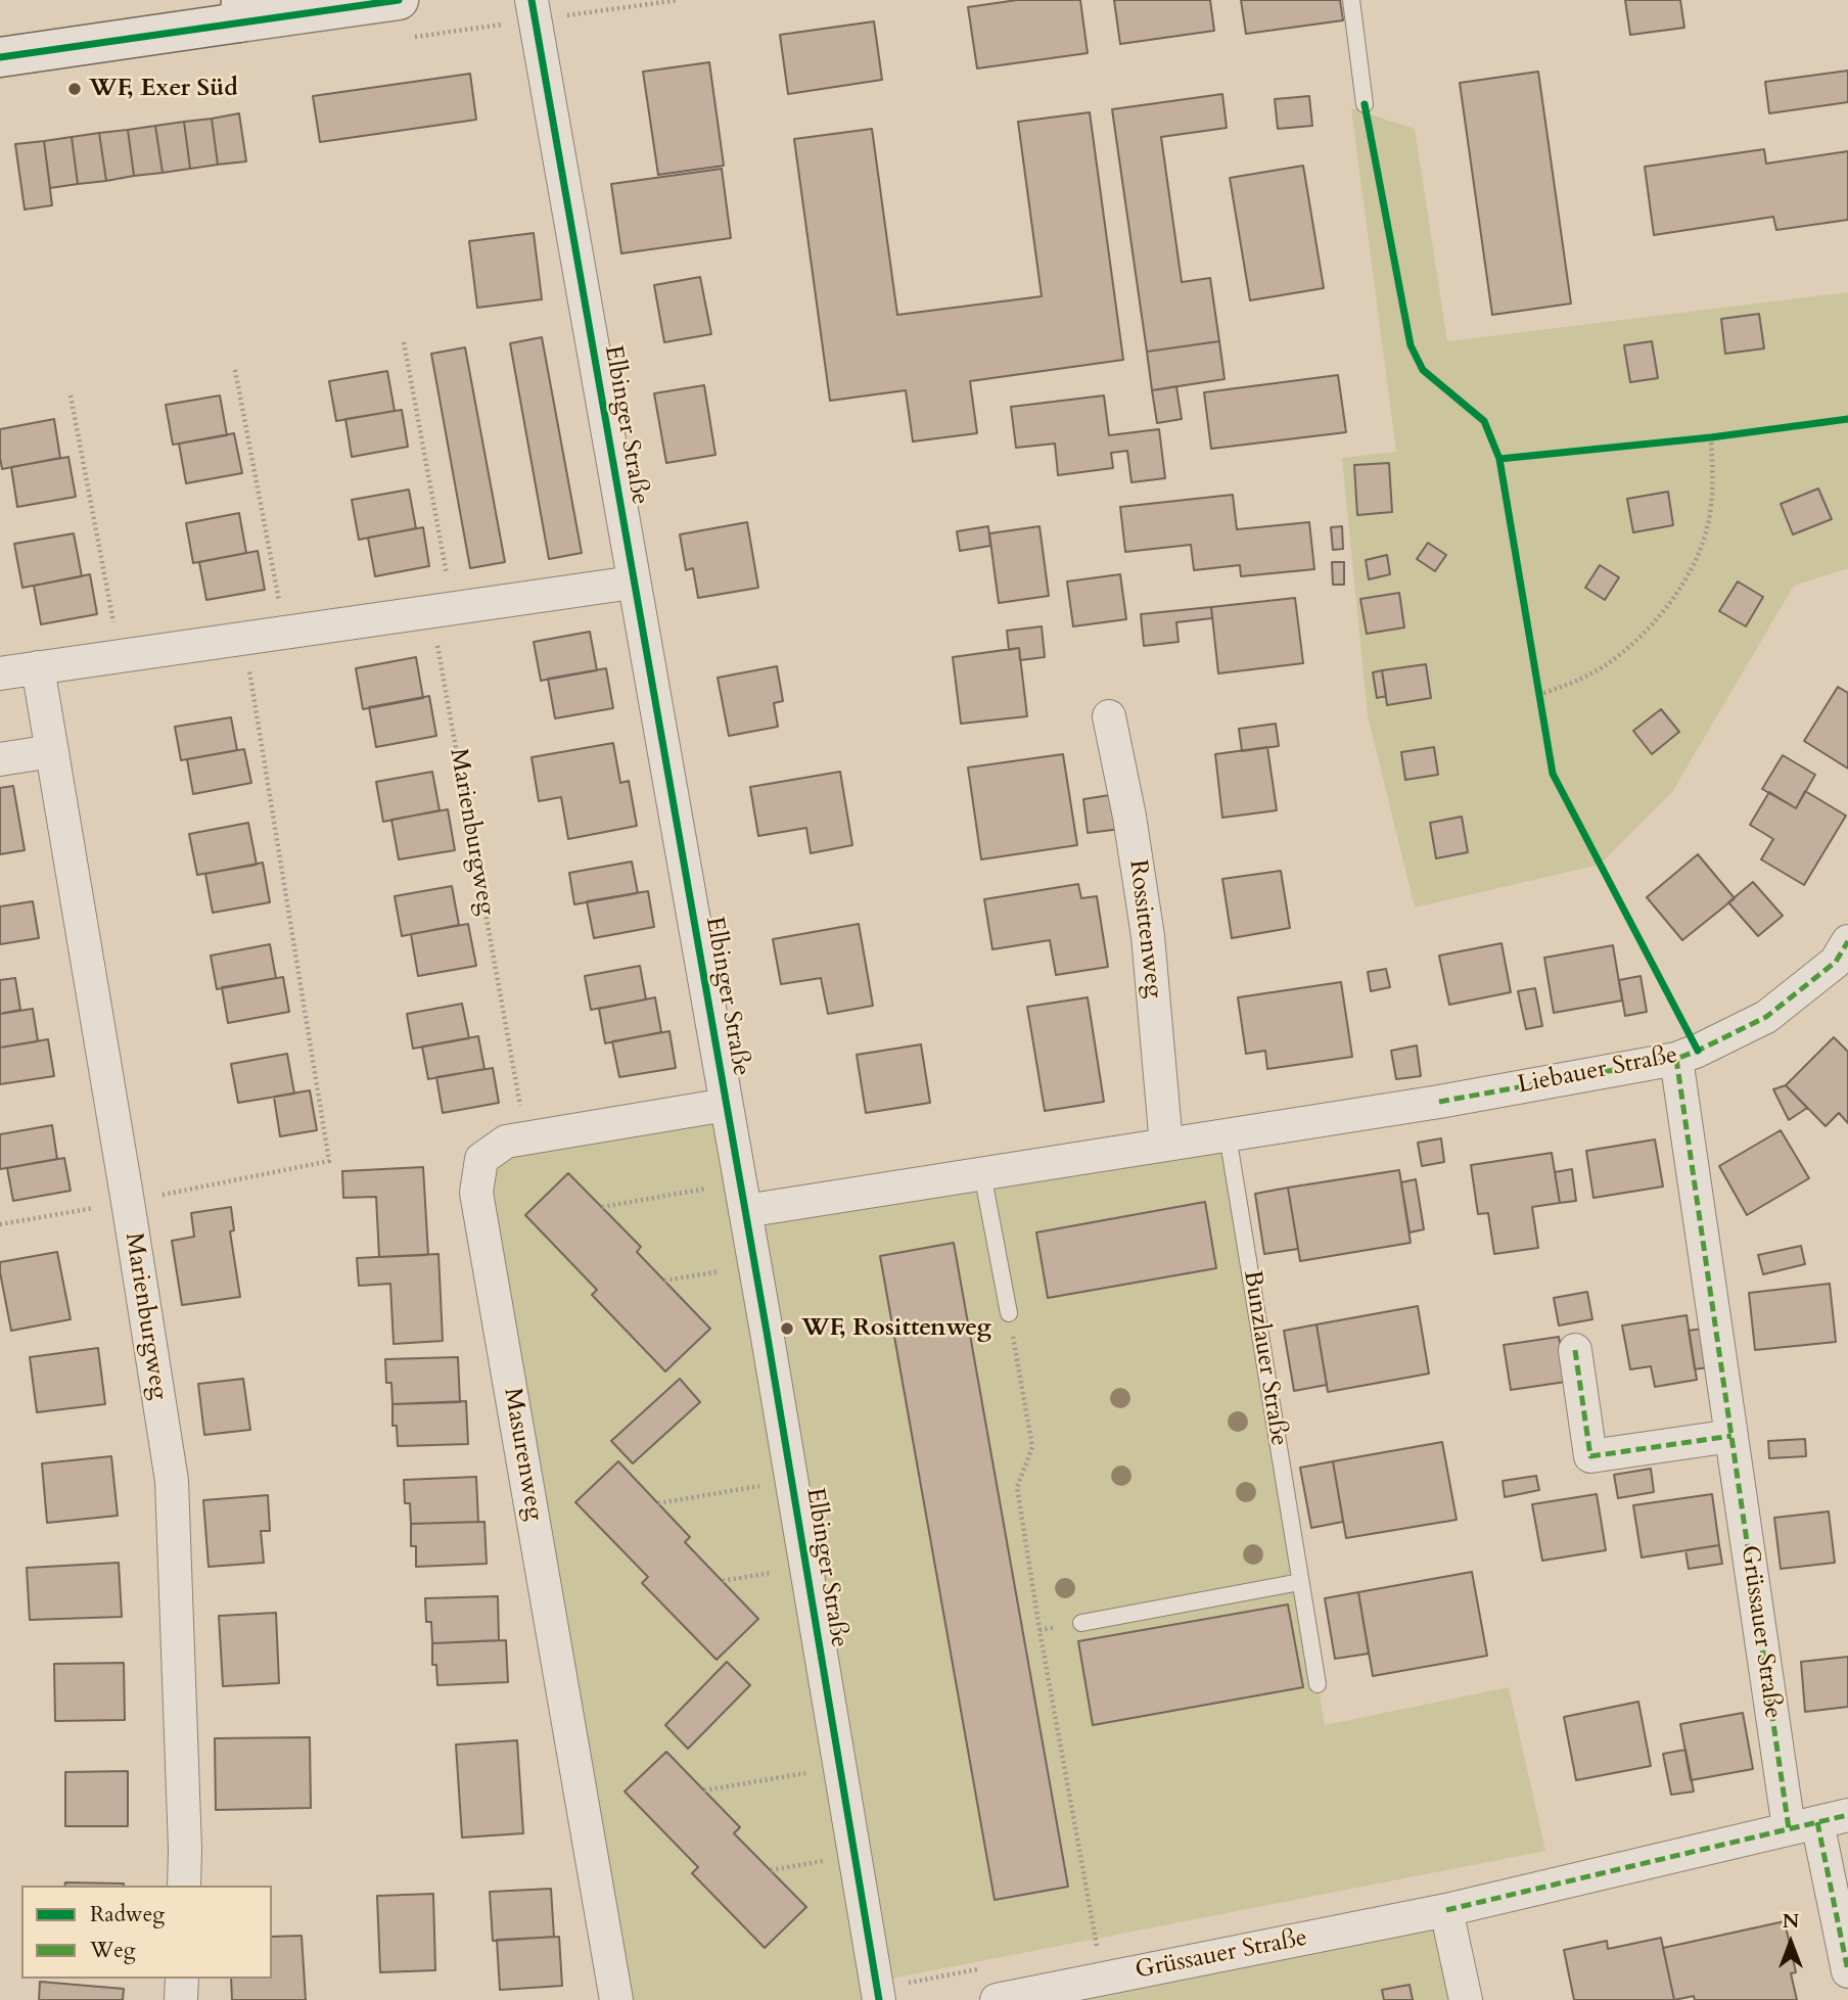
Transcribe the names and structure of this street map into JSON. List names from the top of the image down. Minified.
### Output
{"streets":{"street":["Elbinger Straße","Marienburgweg","Rossittenweg","Liebauer Straße","Masurenweg","Grüssauer Straße"],"lane":["Bunzlauer Straße"]},"crossings":[["Elbinger Straße","Masurenweg"],["Marienburgweg","Masurenweg"],["Liebauer Straße","Bunzlauer Straße"],["Liebauer Straße","Grüssauer Straße"]],"places":["WF, Exer Süd","WF, Rosittenweg"],"legend":["Radweg","Weg"],"north":"top"}
